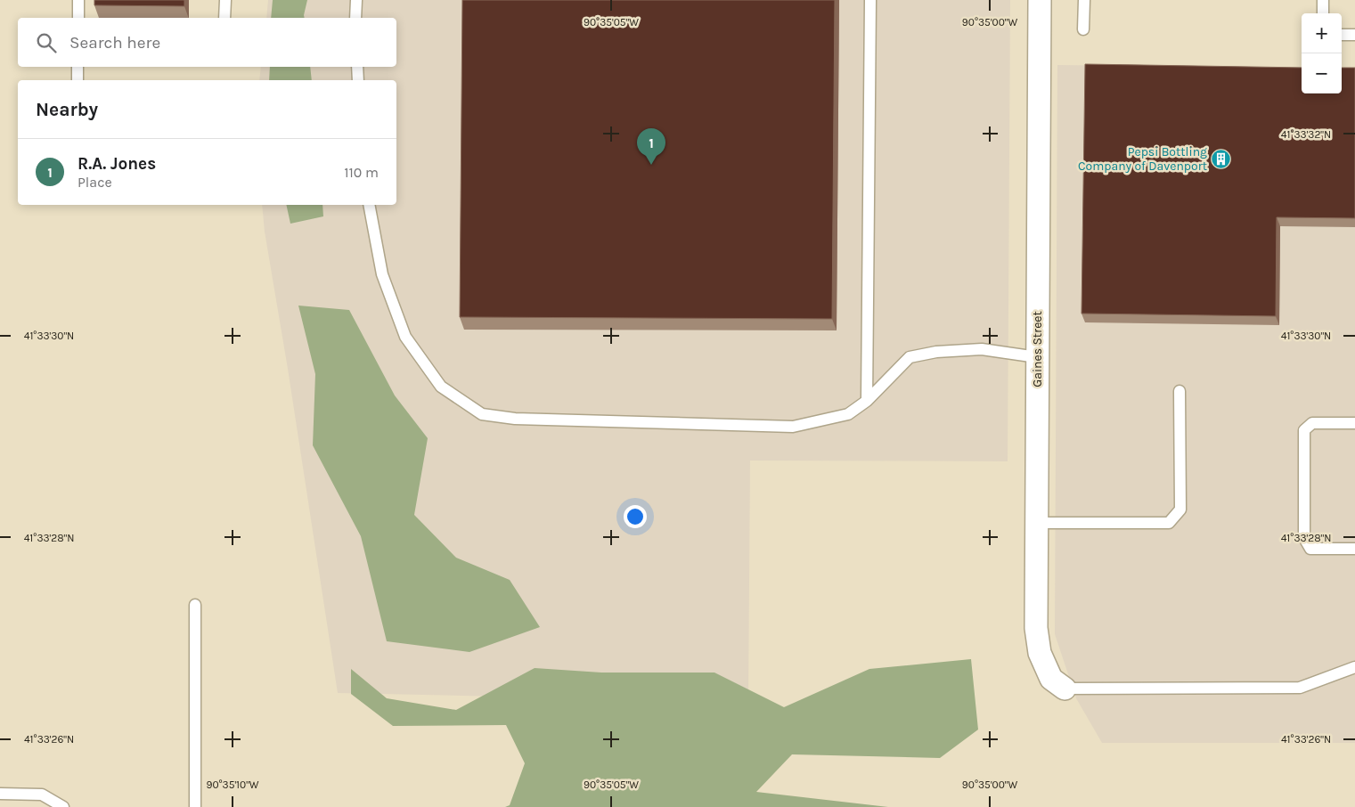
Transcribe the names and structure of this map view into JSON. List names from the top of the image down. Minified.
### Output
{"streets":{"street":["Gaines Street"]},"places":{"building":["Pepsi Bottling Company of Davenport"]},"page":{"map_buttons":["+","−"],"search":"Search here","heading":"Nearby","pins":"1","list":[{"mark":"1","name":"R.A. Jones","note":"Place","value":"110 m"}]},"coordinates":["90°35'05\"W","90°35'00\"W","41°33'32\"N","41°33'30\"N","41°33'28\"N","41°33'26\"N","90°35'10\"W"]}
